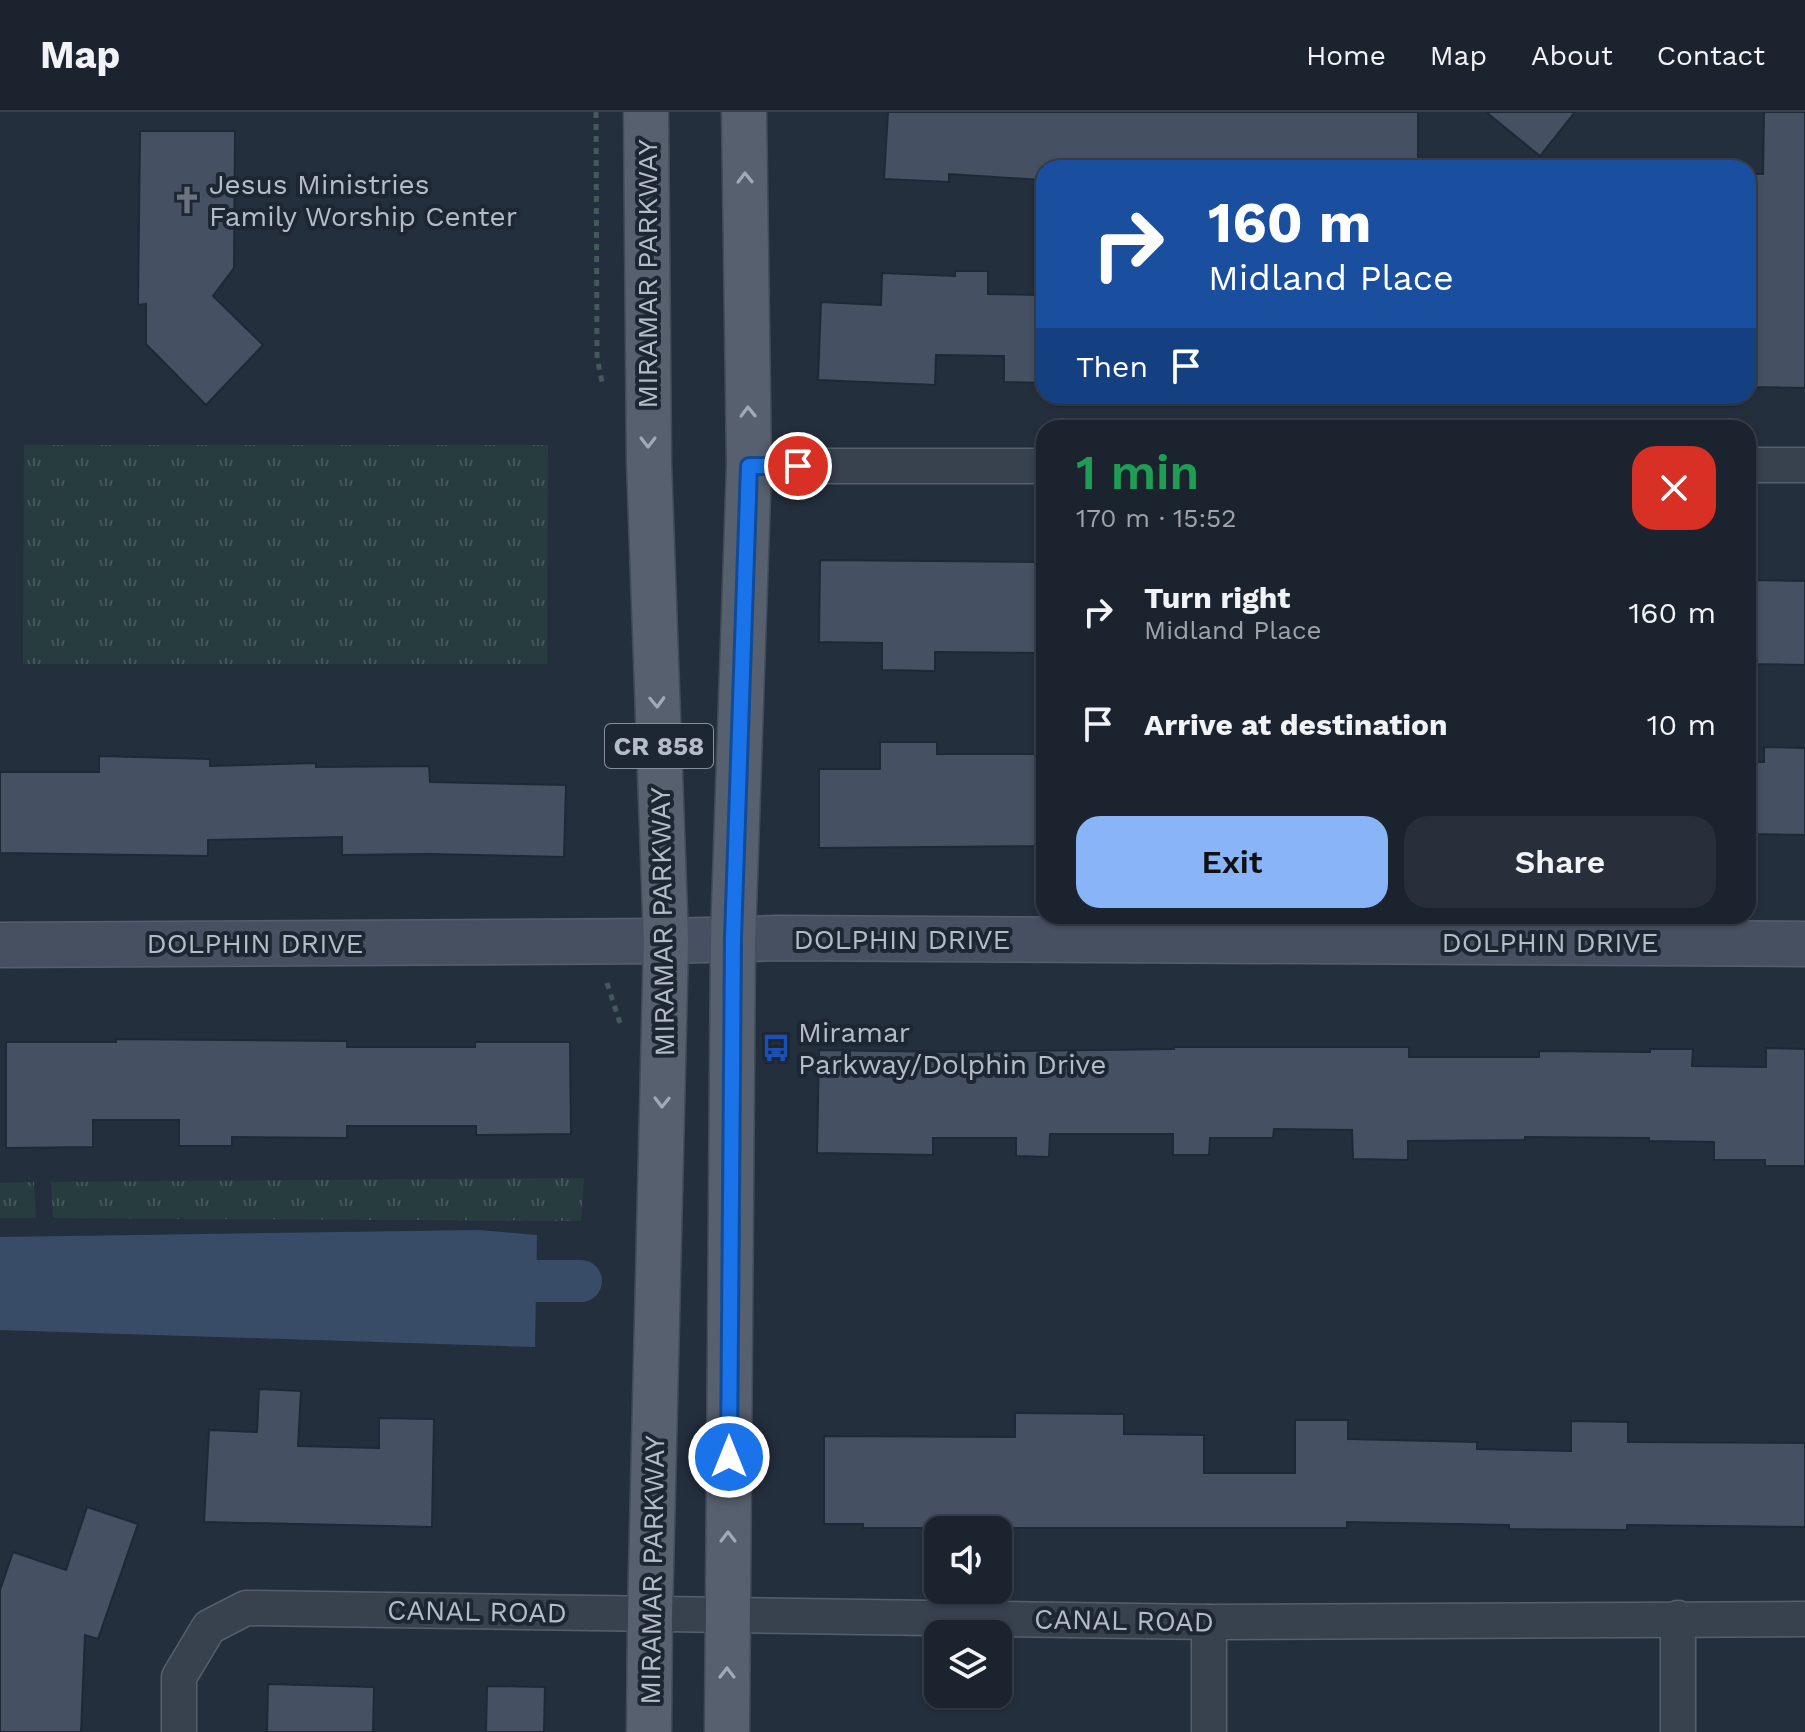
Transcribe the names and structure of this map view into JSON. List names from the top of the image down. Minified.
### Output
{"streets":{"main road":["MIRAMAR PARKWAY","CR 858"],"street":["DOLPHIN DRIVE","CANAL ROAD"]},"crossings":[["MIRAMAR PARKWAY","DOLPHIN DRIVE"],["MIRAMAR PARKWAY","CANAL ROAD"],["CR 858","DOLPHIN DRIVE"],["CR 858","CANAL ROAD"]],"places":{"church":["Jesus Ministries Family Worship Center"],"bus stop":["Miramar Parkway/Dolphin Drive"]},"page":{"header":"Map","nav":["Home","Map","About","Contact"],"turn":["160 m","Midland Place"],"then":"Then","heading":["1 min","170 m · 15:52"],"list":[{"name":"Turn right","note":"Midland Place","value":"160 m"},{"name":"Arrive at destination","value":"10 m"}],"buttons":["Exit","Share"]}}
